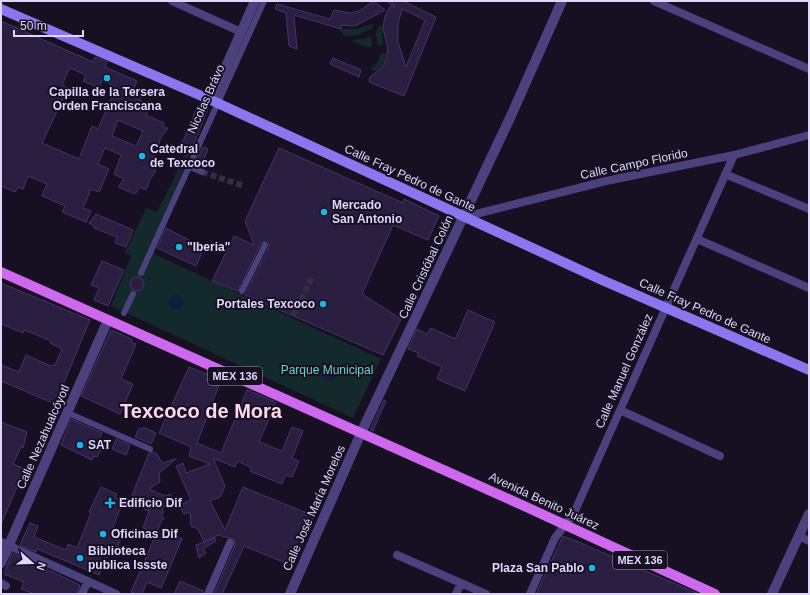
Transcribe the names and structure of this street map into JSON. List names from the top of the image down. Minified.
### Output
{"streets":{"main road":["Calle Fray Pedro de Gante","MEX 136","Avenida Benito Juárez"],"street":["Nicolas Brávo","Calle Campo Florido","Calle Cristóbal Colón","Calle Manuel González","Calle Nezahualcóyotl","Calle José María Morelos"]},"crossings":[["Nicolas Brávo","Calle Fray Pedro de Gante"],["Calle Campo Florido","Calle Fray Pedro de Gante"],["Calle Campo Florido","Calle Cristóbal Colón"],["Calle Campo Florido","Calle Manuel González"],["Calle Fray Pedro de Gante","Calle Cristóbal Colón"],["Calle Fray Pedro de Gante","Calle Manuel González"],["Calle Cristóbal Colón","MEX 136"],["Calle Cristóbal Colón","Avenida Benito Juárez"],["Calle Cristóbal Colón","Calle José María Morelos"],["Calle Manuel González","Avenida Benito Juárez"],["MEX 136","Calle Nezahualcóyotl"],["MEX 136","Avenida Benito Juárez"],["MEX 136","Calle José María Morelos"],["Avenida Benito Juárez","Calle José María Morelos"]],"districts":["Texcoco de Mora"],"parks":["Parque Municipal"],"places":{"other":["Capilla de la Tersera Orden Franciscana","Catedral de Texcoco","Mercado San Antonio","\"Iberia\"","Portales Texcoco","SAT","Oficinas Dif","Biblioteca publica Issste","Plaza San Pablo"],"health":["Edificio Dif"]},"scale_bar":"50 m","north":"right"}
